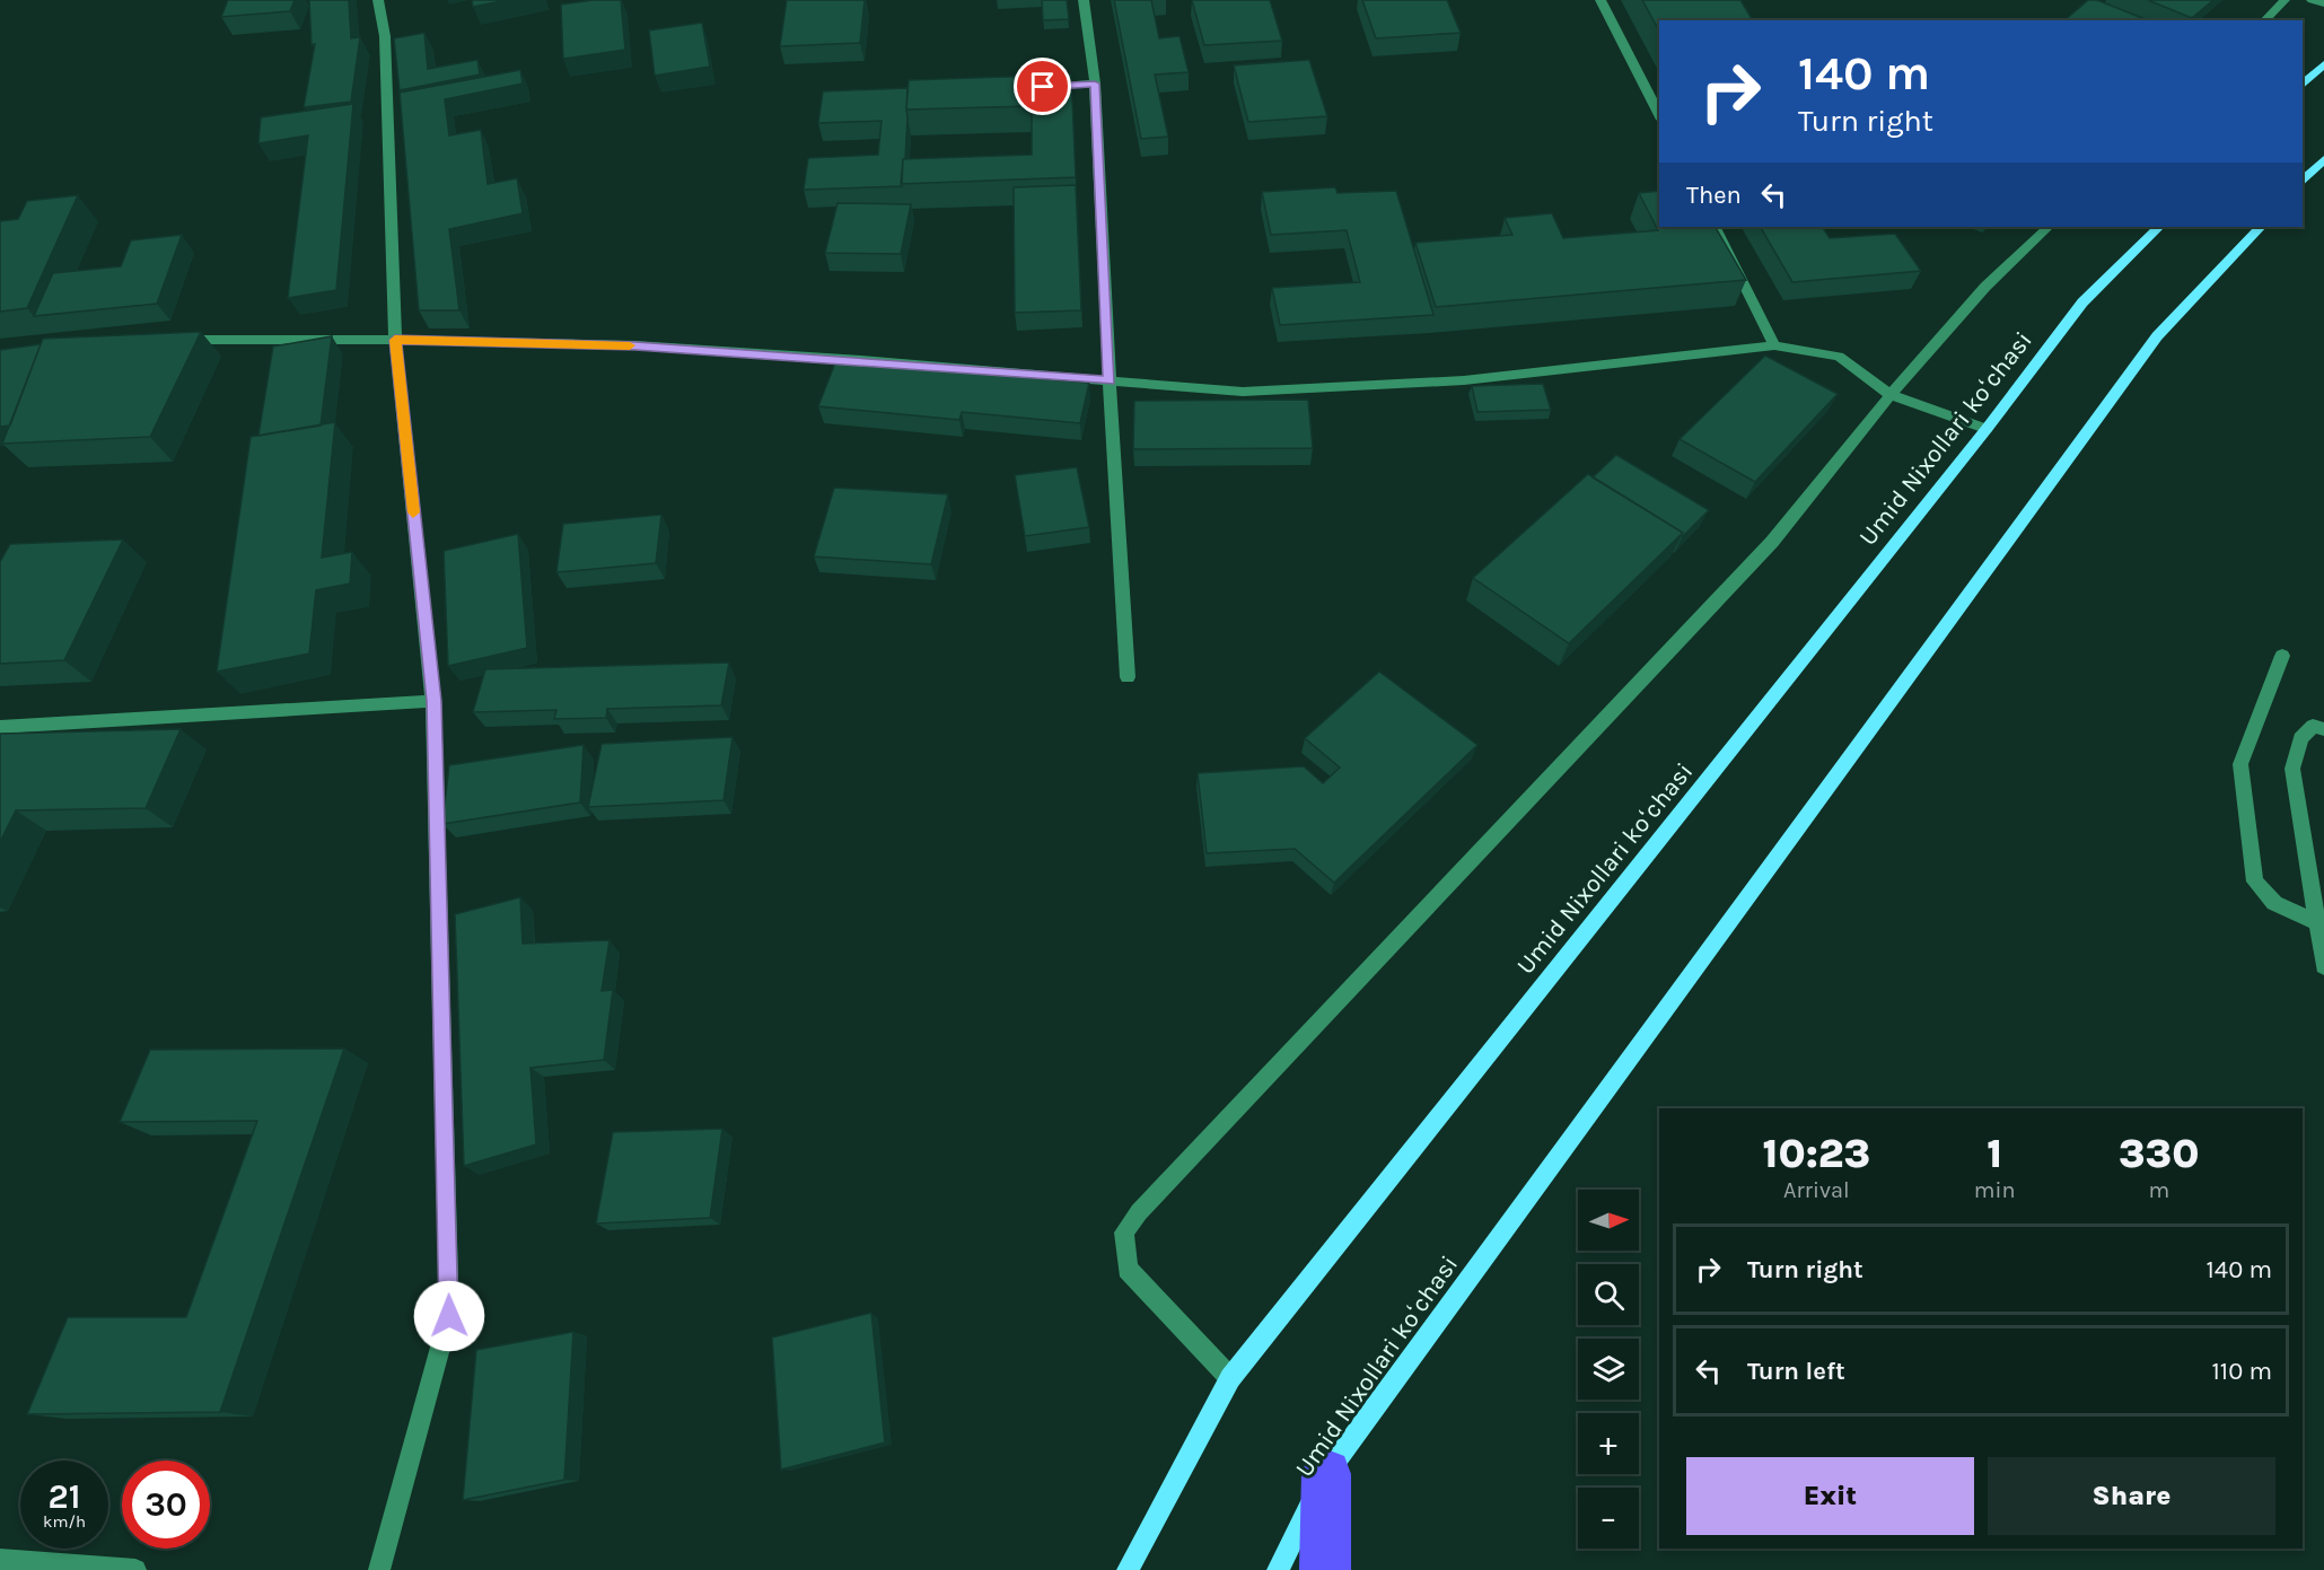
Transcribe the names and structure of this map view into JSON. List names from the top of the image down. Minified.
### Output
{"streets":{"main road":["Umid Nixollari koʻchasi"]},"north":"right","page":{"turn":["140 m","Turn right"],"then":"Then","eta":["10:23","Arrival","1","min","330","m"],"map_buttons":["+","−"],"list":[{"name":"Turn right","value":"140 m"},{"name":"Turn left","value":"110 m"}],"buttons":["Exit","Share"],"speed":"21 km/h","limit":"30"}}
